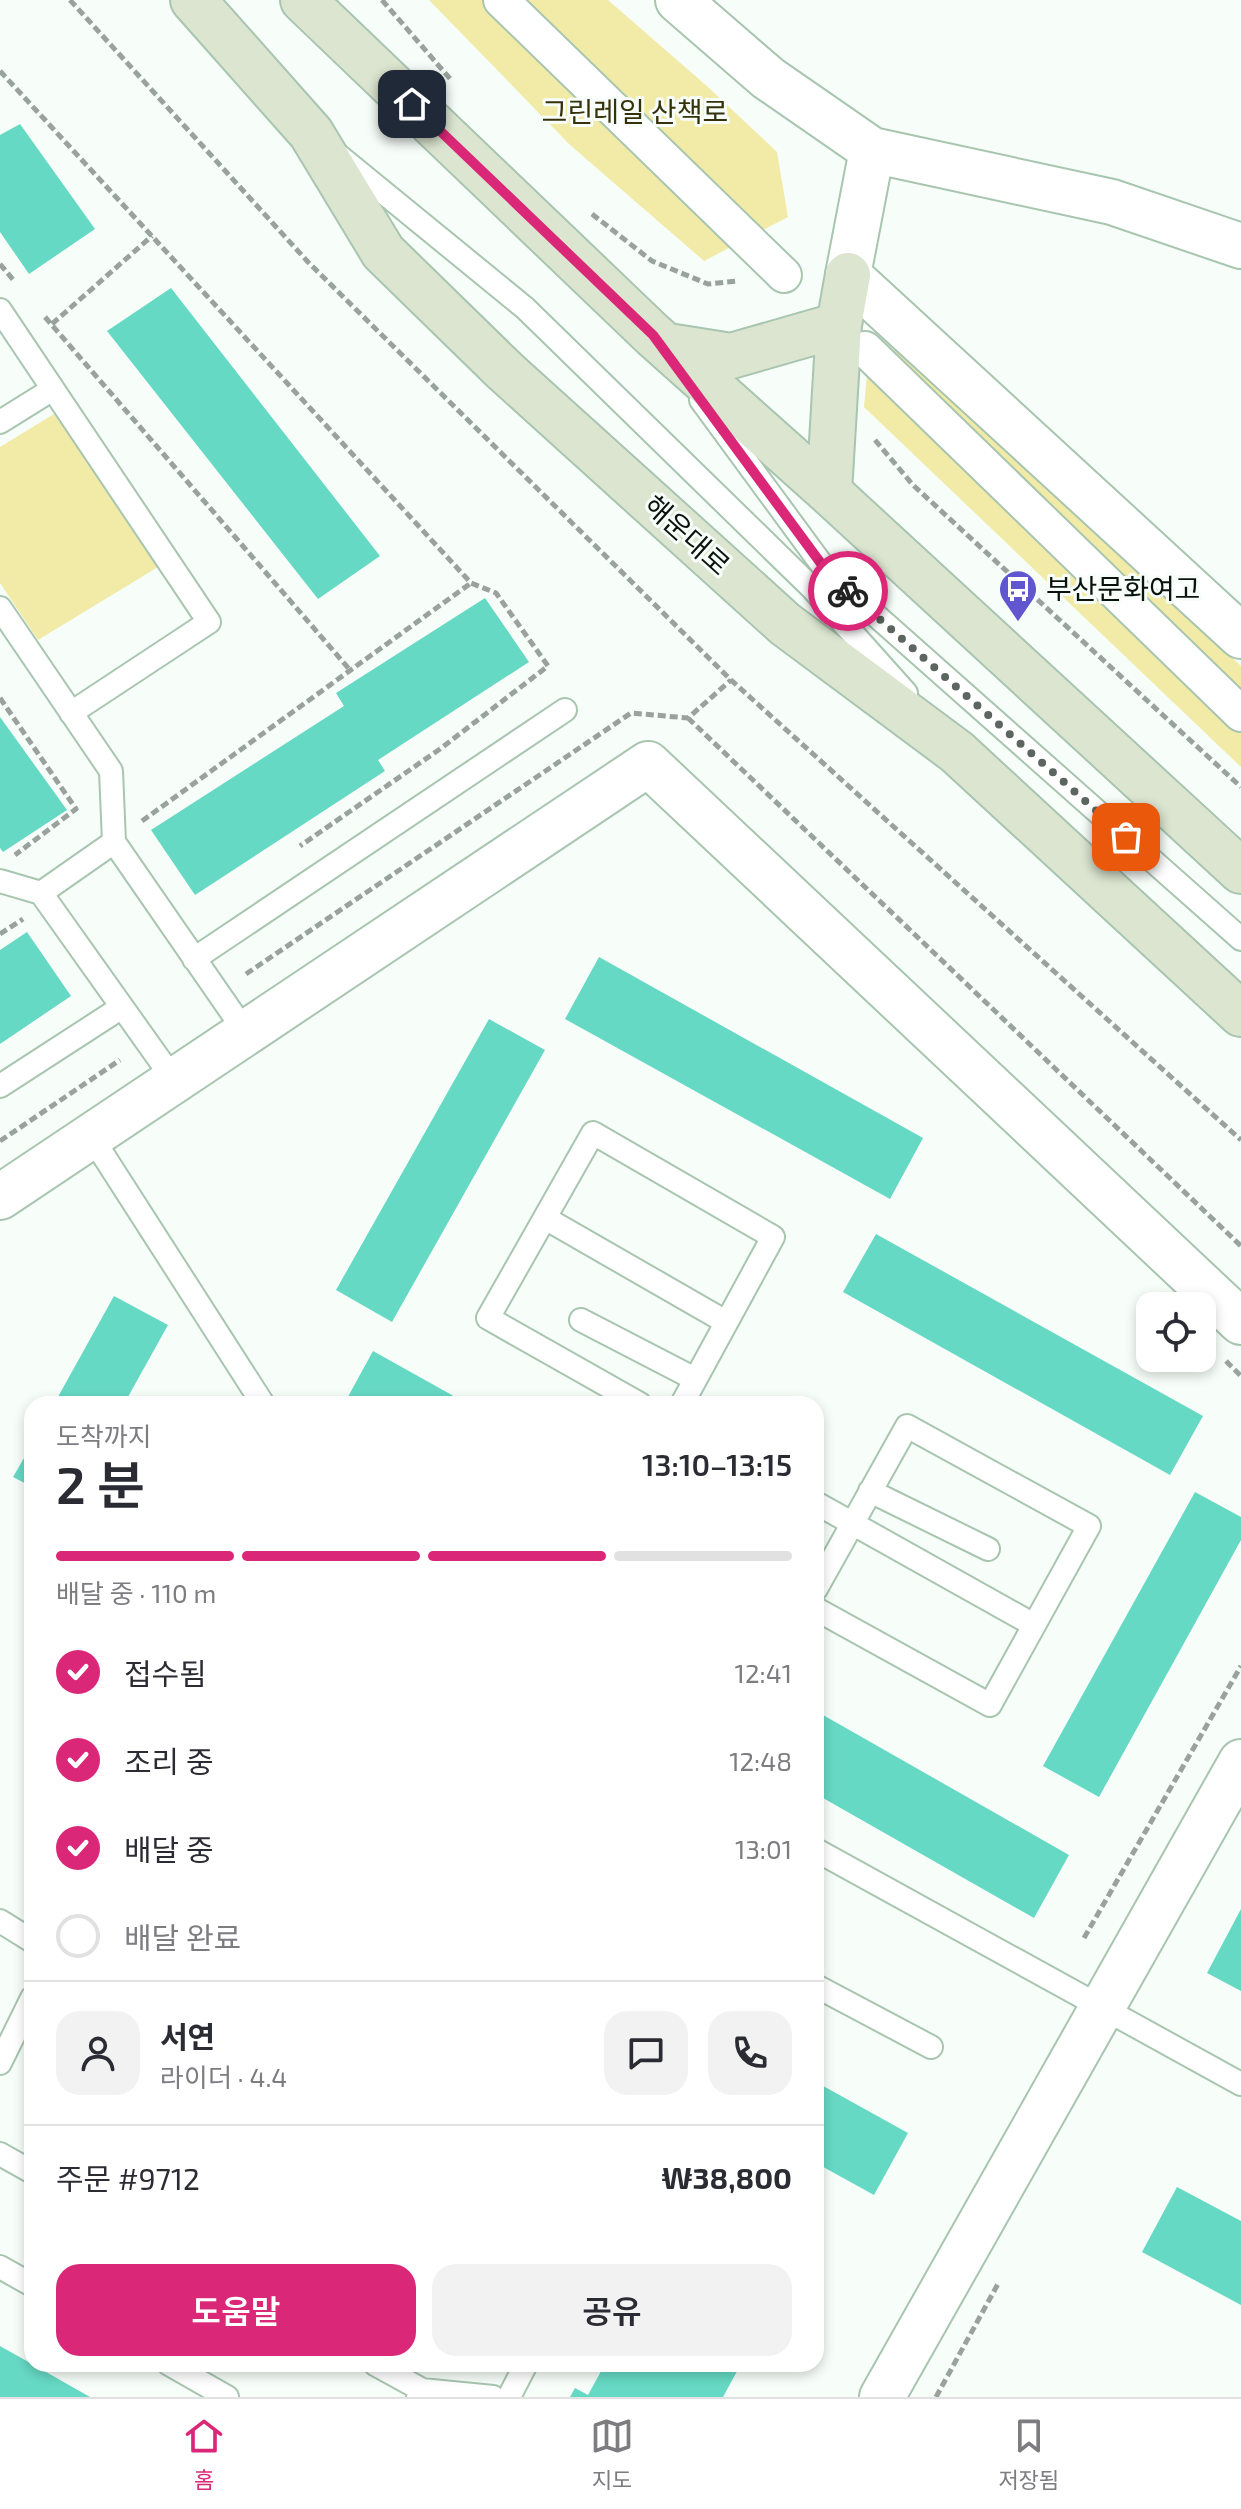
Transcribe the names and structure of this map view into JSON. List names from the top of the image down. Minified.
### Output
{"streets":{"main road":["해운대로"]},"parks":["그린레일 산책로"],"places":{"bus stop":["부산문화여고"]},"page":{"heading":["2 분","도착까지","13:10–13:15"],"panel":["서연","라이더 · 4.4","주문 #9712","₩38,800"],"bar":"배달 중 · 110 m","list":[["접수됨","12:41"],["조리 중","12:48"],["배달 중","13:01"],"배달 완료"],"buttons":["도움말","공유"],"tabs":["홈","지도","저장됨"]}}
